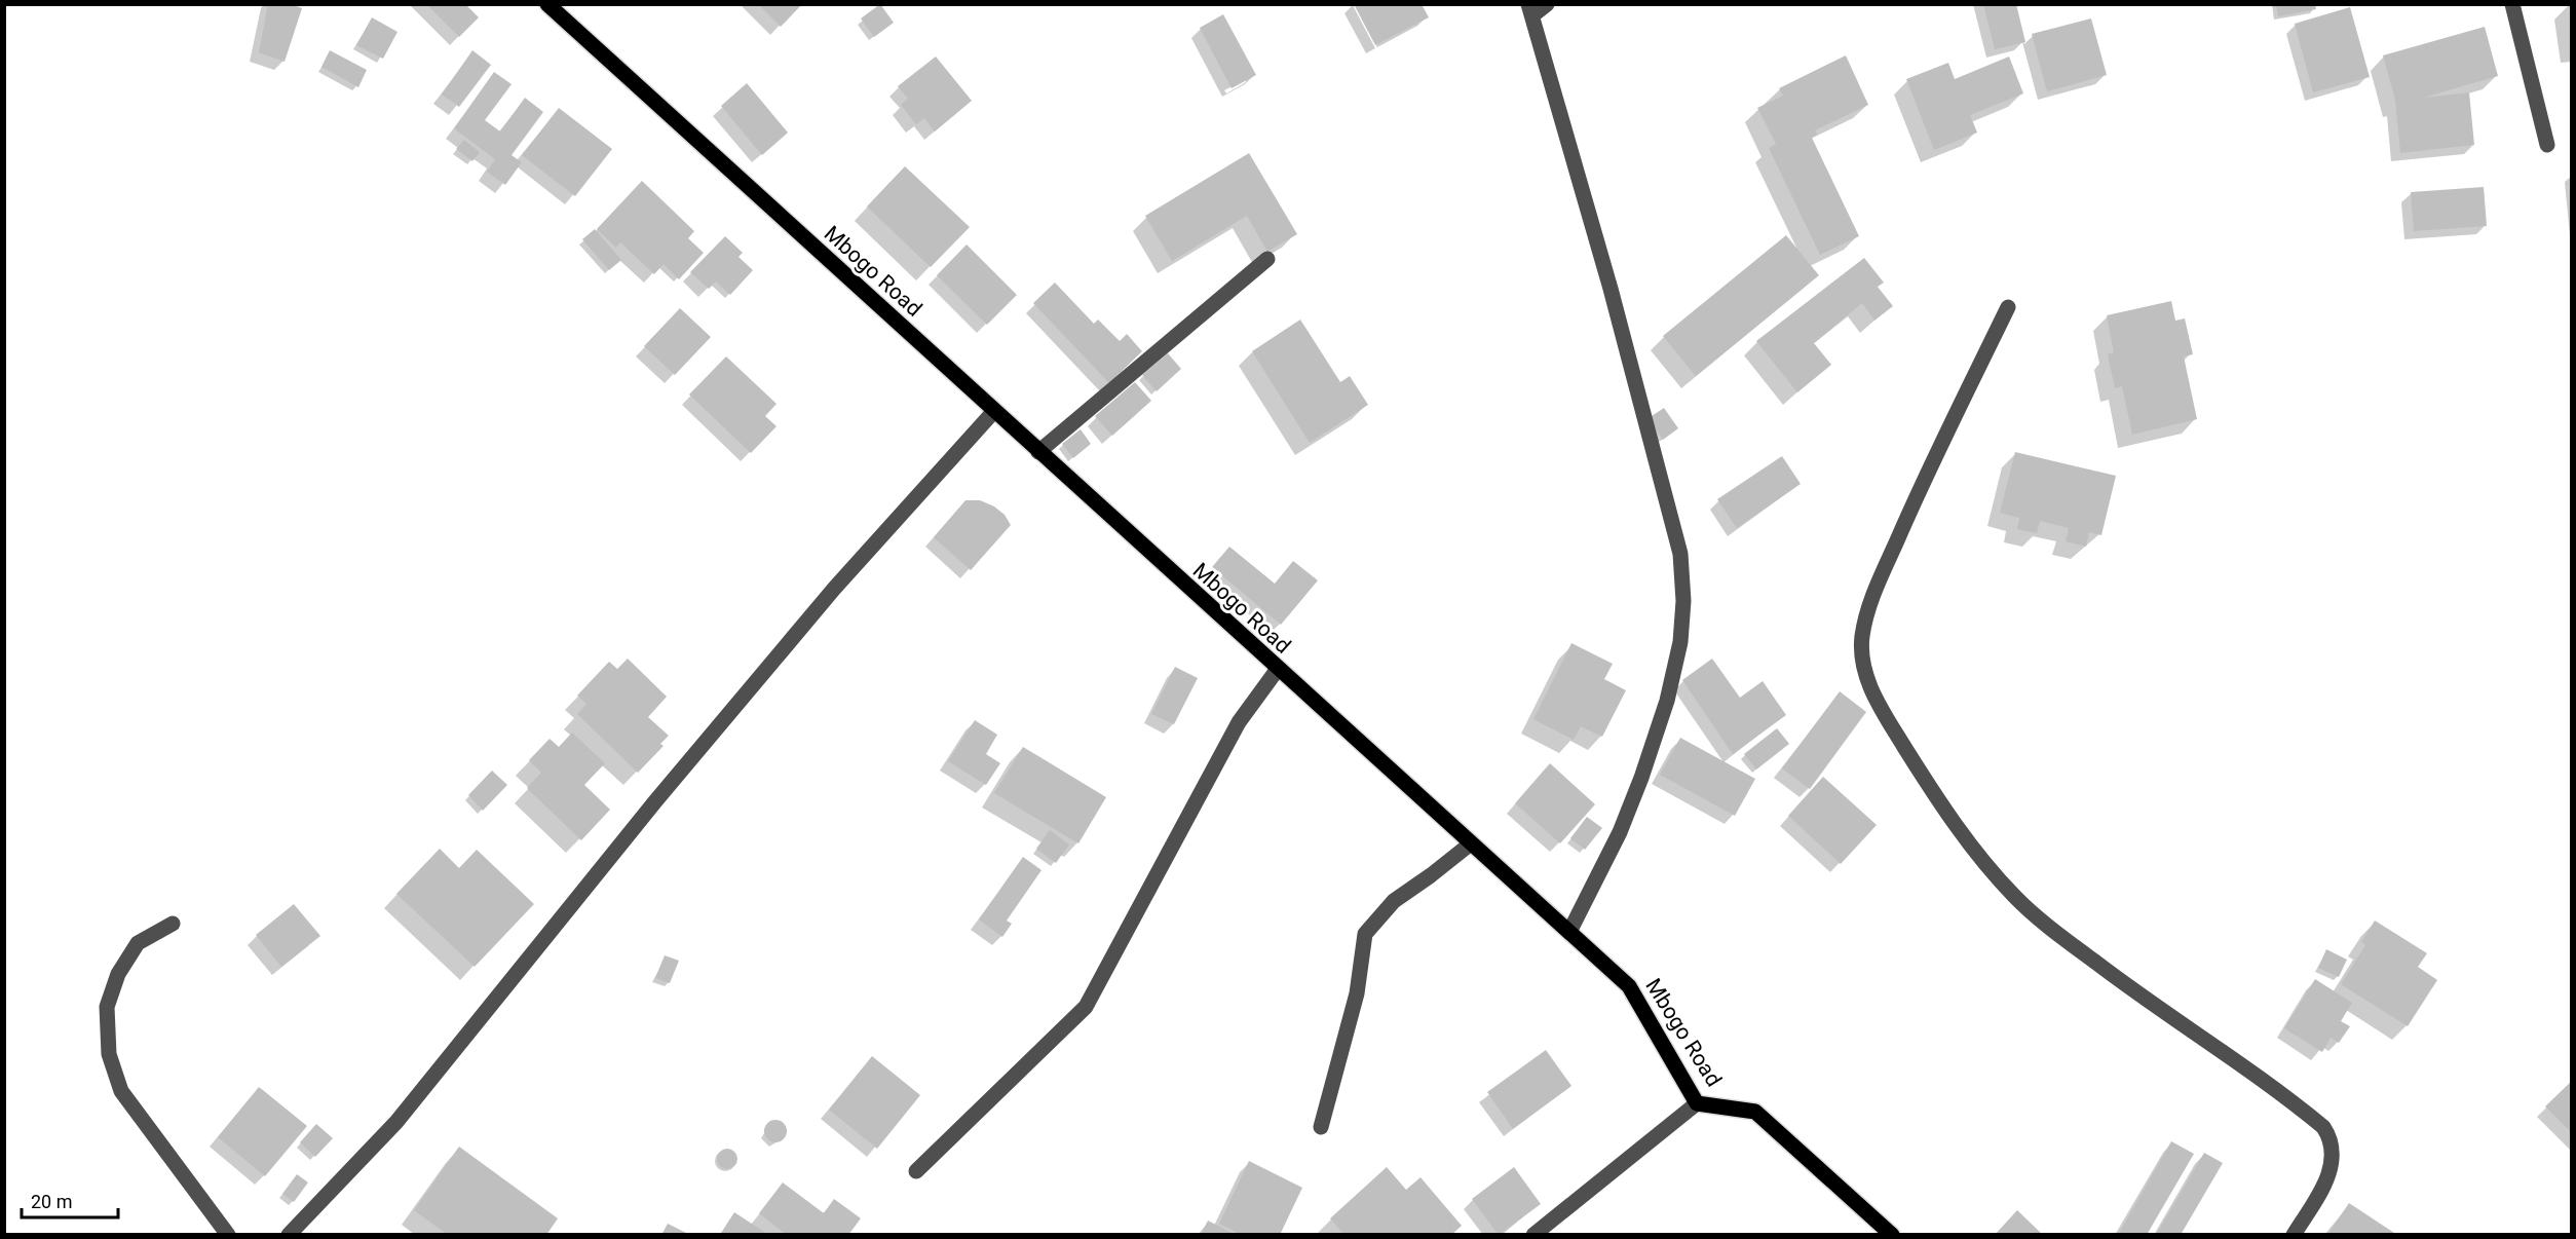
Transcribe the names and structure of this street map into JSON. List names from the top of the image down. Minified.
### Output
{"streets":{"main road":["Mbogo Road"]},"scale_bar":"20 m"}
